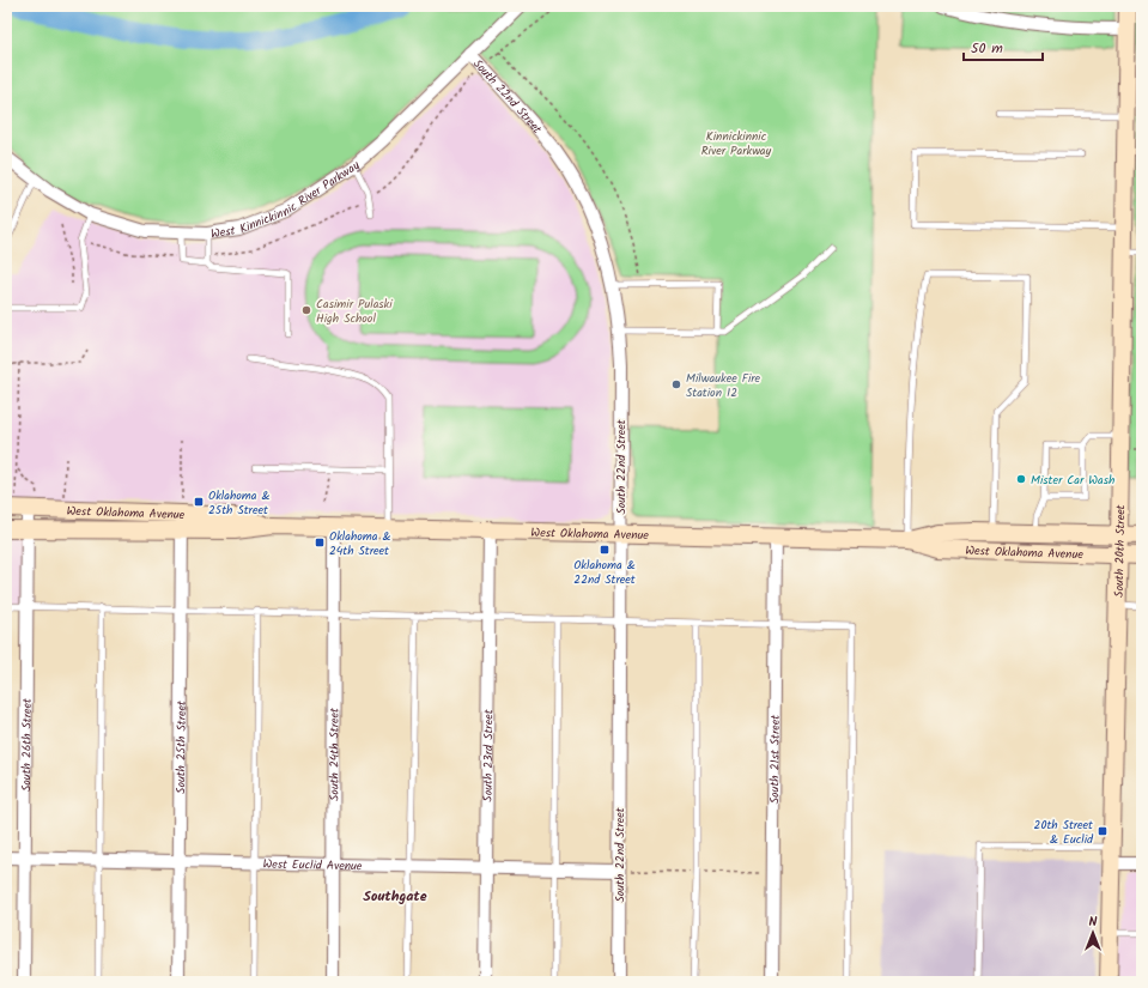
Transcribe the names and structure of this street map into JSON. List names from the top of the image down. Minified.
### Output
{"streets":{"main road":["West Oklahoma Avenue","South 20th Street"],"street":["South 22nd Street","West Kinnickinnic River Parkway","South 26th Street","South 25th Street","South 24th Street","South 23rd Street","South 21st Street","West Euclid Avenue"]},"crossings":[["South 22nd Street","West Kinnickinnic River Parkway"],["South 22nd Street","West Oklahoma Avenue"],["South 22nd Street","West Euclid Avenue"],["West Oklahoma Avenue","South 20th Street"],["West Oklahoma Avenue","South 26th Street"],["West Oklahoma Avenue","South 25th Street"],["West Oklahoma Avenue","South 24th Street"],["West Oklahoma Avenue","South 23rd Street"],["West Oklahoma Avenue","South 21st Street"],["South 26th Street","West Euclid Avenue"],["South 25th Street","West Euclid Avenue"],["South 24th Street","West Euclid Avenue"],["South 23rd Street","West Euclid Avenue"]],"districts":["Southgate"],"parks":["Kinnickinnic River Parkway"],"places":{"other":["Casimir Pulaski High School","Milwaukee Fire Station 12","Mister Car Wash"],"transit":["Oklahoma & 25th Street","Oklahoma & 24th Street","Oklahoma & 22nd Street","20th Street & Euclid"]},"scale_bar":"50 m","north":"top"}
